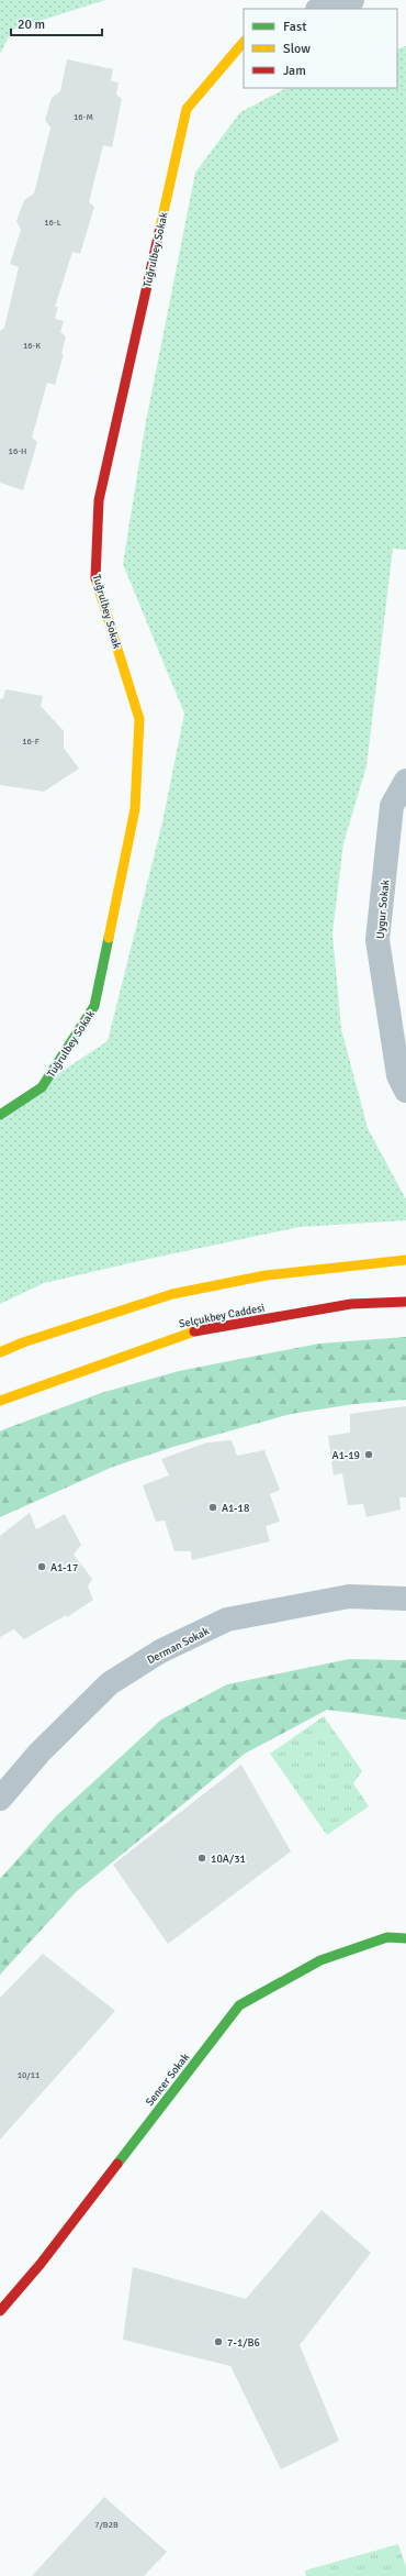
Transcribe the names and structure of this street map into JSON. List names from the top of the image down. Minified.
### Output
{"streets":{"street":["Tuğrulbey Sokak","Uygur Sokak","Selçukbey Caddesi","Derman Sokak","Sencer Sokak"]},"places":["A1-19","A1-18","A1-17","10A/31","7-1/B6"],"house_numbers":["16-M","16-L","16-K","16-H","16-F","10/11","7/B2B"],"legend":["Fast","Slow","Jam"],"scale_bar":"20 m"}
